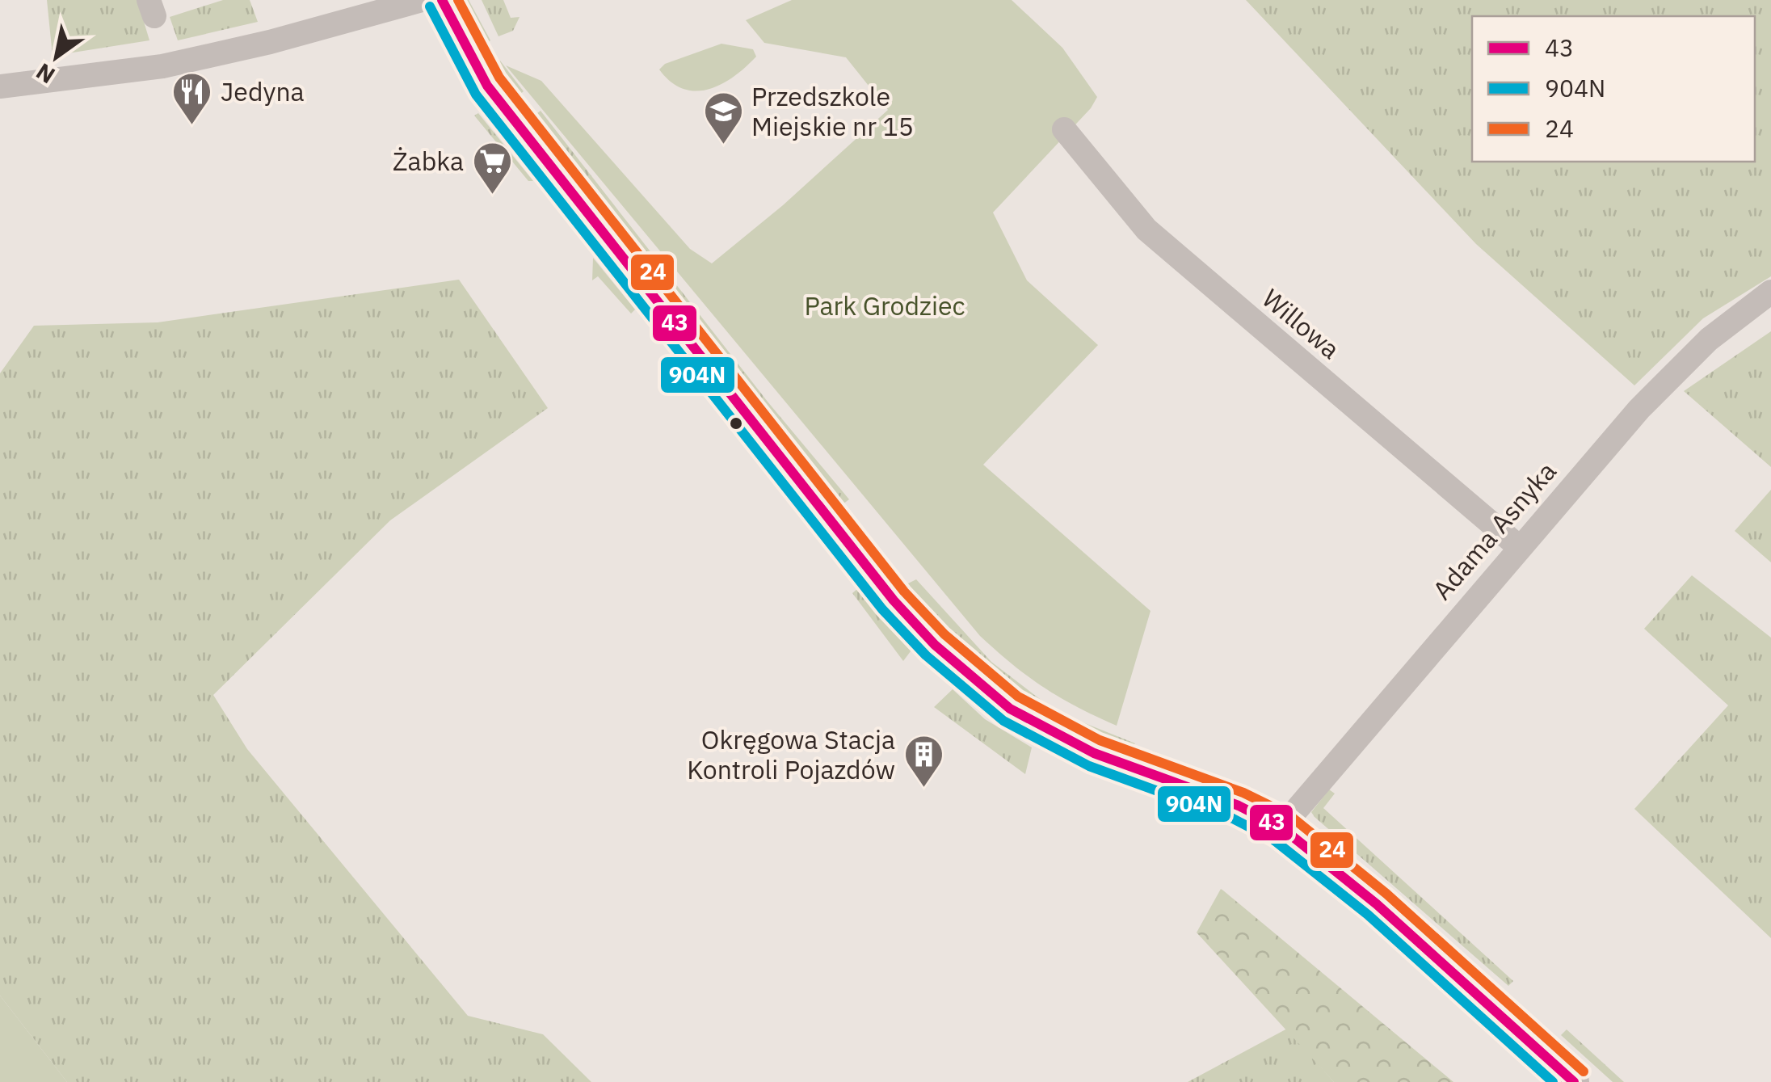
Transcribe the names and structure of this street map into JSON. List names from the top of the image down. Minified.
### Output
{"streets":{"street":["Willowa","Adama Asnyka"]},"crossings":[["Willowa","Adama Asnyka"]],"parks":["Park Grodziec"],"places":{"restaurant":["Jedyna"],"school or university":["Przedszkole Miejskie nr 15"],"supermarket":["Żabka"],"building":["Okręgowa Stacja Kontroli Pojazdów"]},"lines":["transit line 43","transit line 24","transit line 904N"],"legend":["43","904N","24"],"north":"bottom left"}
